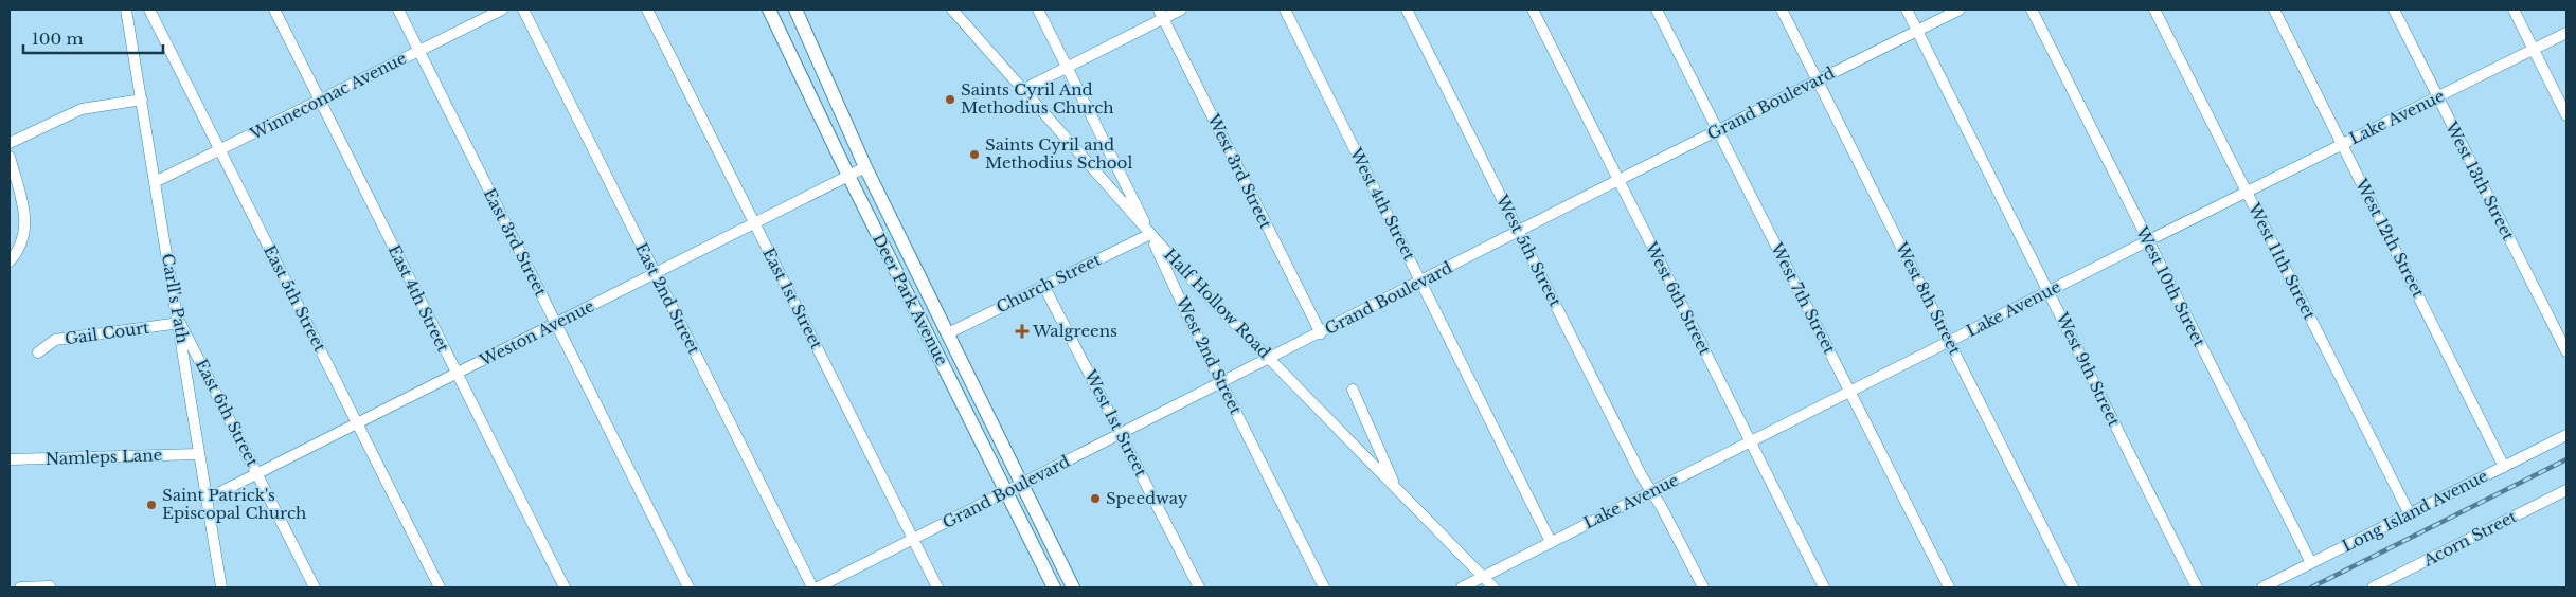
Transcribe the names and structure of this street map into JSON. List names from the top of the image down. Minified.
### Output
{"streets":{"main road":["Deer Park Avenue"],"street":["Winnecomac Avenue","Grand Boulevard","Lake Avenue","West 3rd Street","West 13th Street","West 4th Street","West 12th Street","East 3rd Street","West 5th Street","West 11th Street","Church Street","West 10th Street","Carll's Path","East 5th Street","East 4th Street","East 2nd Street","East 1st Street","West 6th Street","West 7th Street","West 8th Street","Half Hollow Road","Gail Court","Weston Avenue","West 2nd Street","West 9th Street","East 6th Street","West 1st Street","Namleps Lane","Long Island Avenue","Acorn Street"]},"crossings":[["Winnecomac Avenue","East 3rd Street"],["Winnecomac Avenue","Carll's Path"],["Winnecomac Avenue","East 5th Street"],["Winnecomac Avenue","East 4th Street"],["Grand Boulevard","West 3rd Street"],["Grand Boulevard","West 4th Street"],["Grand Boulevard","West 5th Street"],["Grand Boulevard","East 1st Street"],["Grand Boulevard","West 6th Street"],["Grand Boulevard","West 7th Street"],["Grand Boulevard","West 8th Street"],["Grand Boulevard","Deer Park Avenue"],["Grand Boulevard","Half Hollow Road"],["Grand Boulevard","West 2nd Street"],["Grand Boulevard","West 9th Street"],["Grand Boulevard","West 1st Street"],["Lake Avenue","West 13th Street"],["Lake Avenue","West 4th Street"],["Lake Avenue","West 12th Street"],["Lake Avenue","West 5th Street"],["Lake Avenue","West 11th Street"],["Lake Avenue","West 10th Street"],["Lake Avenue","West 6th Street"],["Lake Avenue","West 7th Street"],["Lake Avenue","West 8th Street"],["Lake Avenue","Half Hollow Road"],["Lake Avenue","West 9th Street"],["West 12th Street","Long Island Avenue"],["East 3rd Street","Weston Avenue"],["West 11th Street","Long Island Avenue"],["Church Street","Deer Park Avenue"],["Church Street","Half Hollow Road"],["Church Street","West 2nd Street"],["Church Street","West 1st Street"],["West 10th Street","Long Island Avenue"],["Carll's Path","Gail Court"],["Carll's Path","Weston Avenue"],["Carll's Path","East 6th Street"],["Carll's Path","Namleps Lane"],["East 5th Street","Weston Avenue"],["East 4th Street","Weston Avenue"],["East 2nd Street","Weston Avenue"],["East 1st Street","Weston Avenue"],["Deer Park Avenue","Weston Avenue"],["Half Hollow Road","West 2nd Street"],["Gail Court","East 6th Street"],["Weston Avenue","East 6th Street"]],"places":{"other":["Saints Cyril And Methodius Church","Saints Cyril and Methodius School","Speedway","Saint Patrick's Episcopal Church"],"health":["Walgreens"]},"scale_bar":"100 m"}
